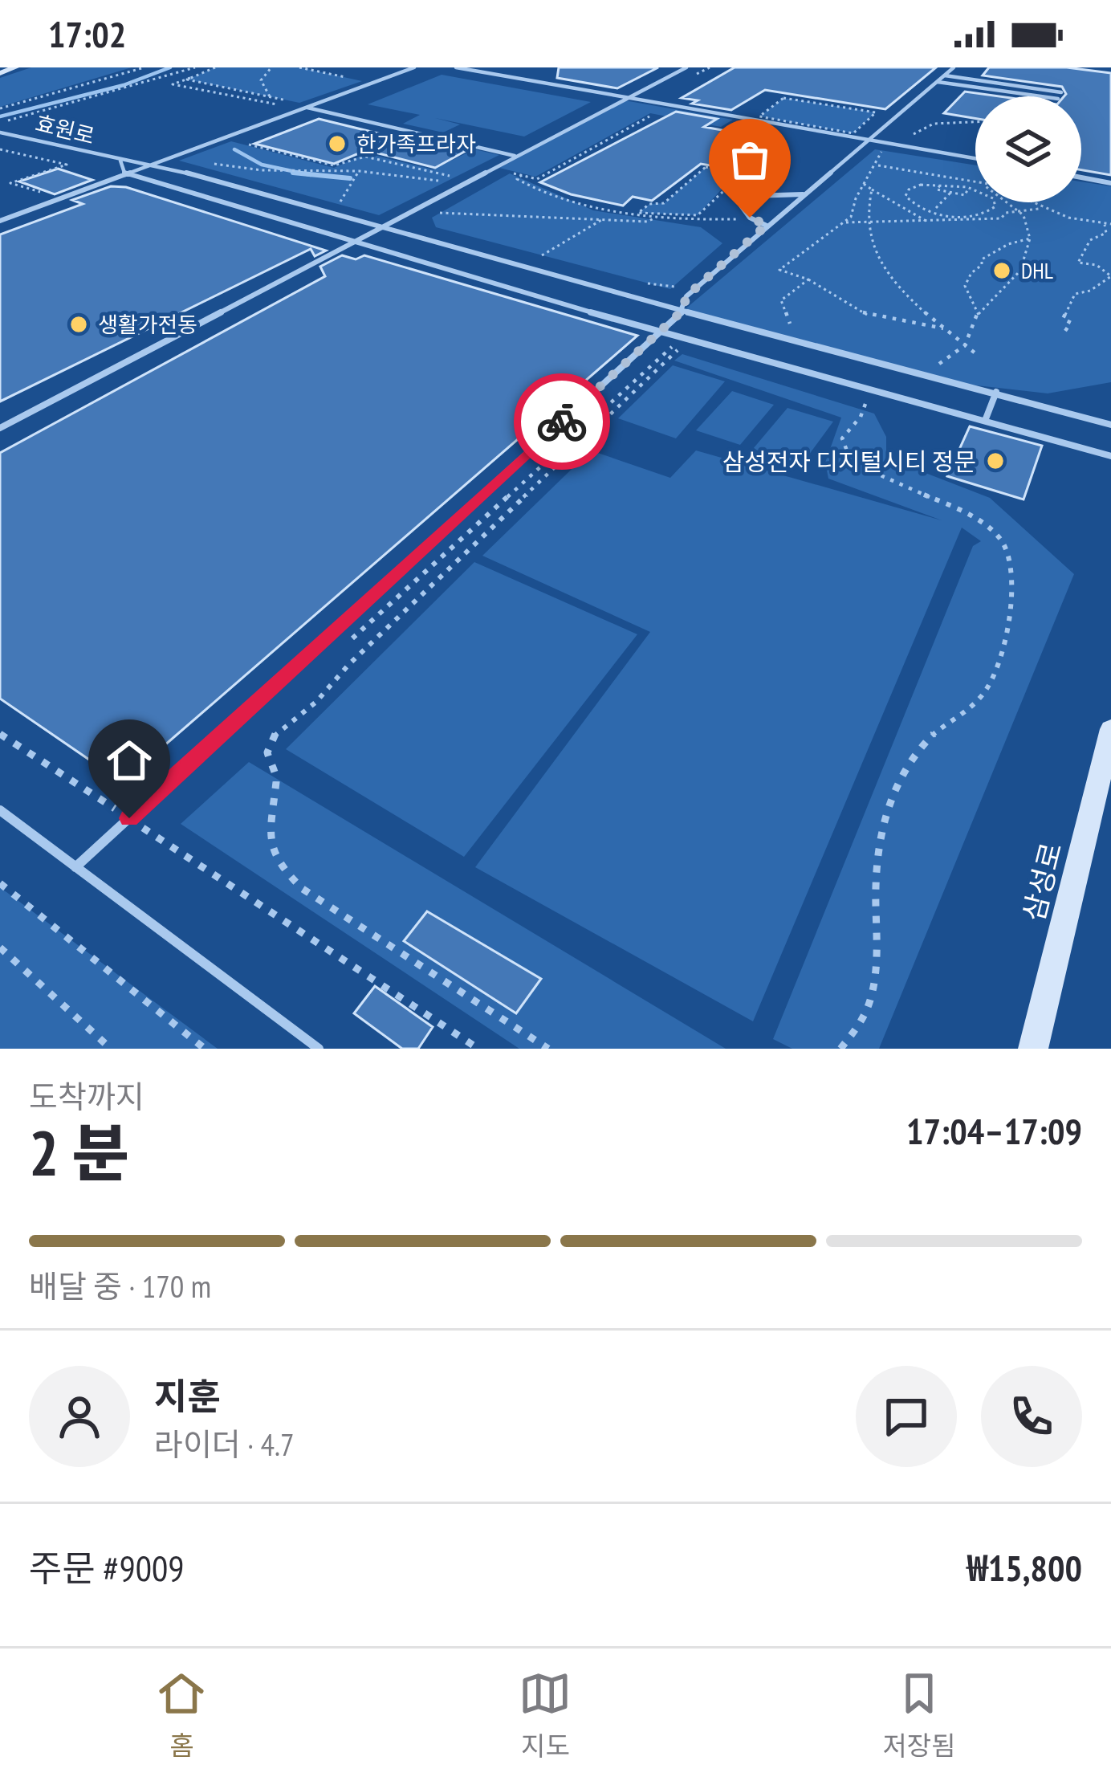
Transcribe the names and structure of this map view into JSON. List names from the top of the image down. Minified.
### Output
{"streets":{"street":["삼성로"],"lane":["효원로"]},"places":["한가족프라자","DHL","생활가전동","삼성전자 디지털시티 정문"],"page":{"status":"17:02","heading":["2 분","도착까지","17:04–17:09"],"panel":["지훈","라이더 · 4.7","주문 #9009","₩15,800"],"bar":"배달 중 · 170 m","tabs":["홈","지도","저장됨"]}}
